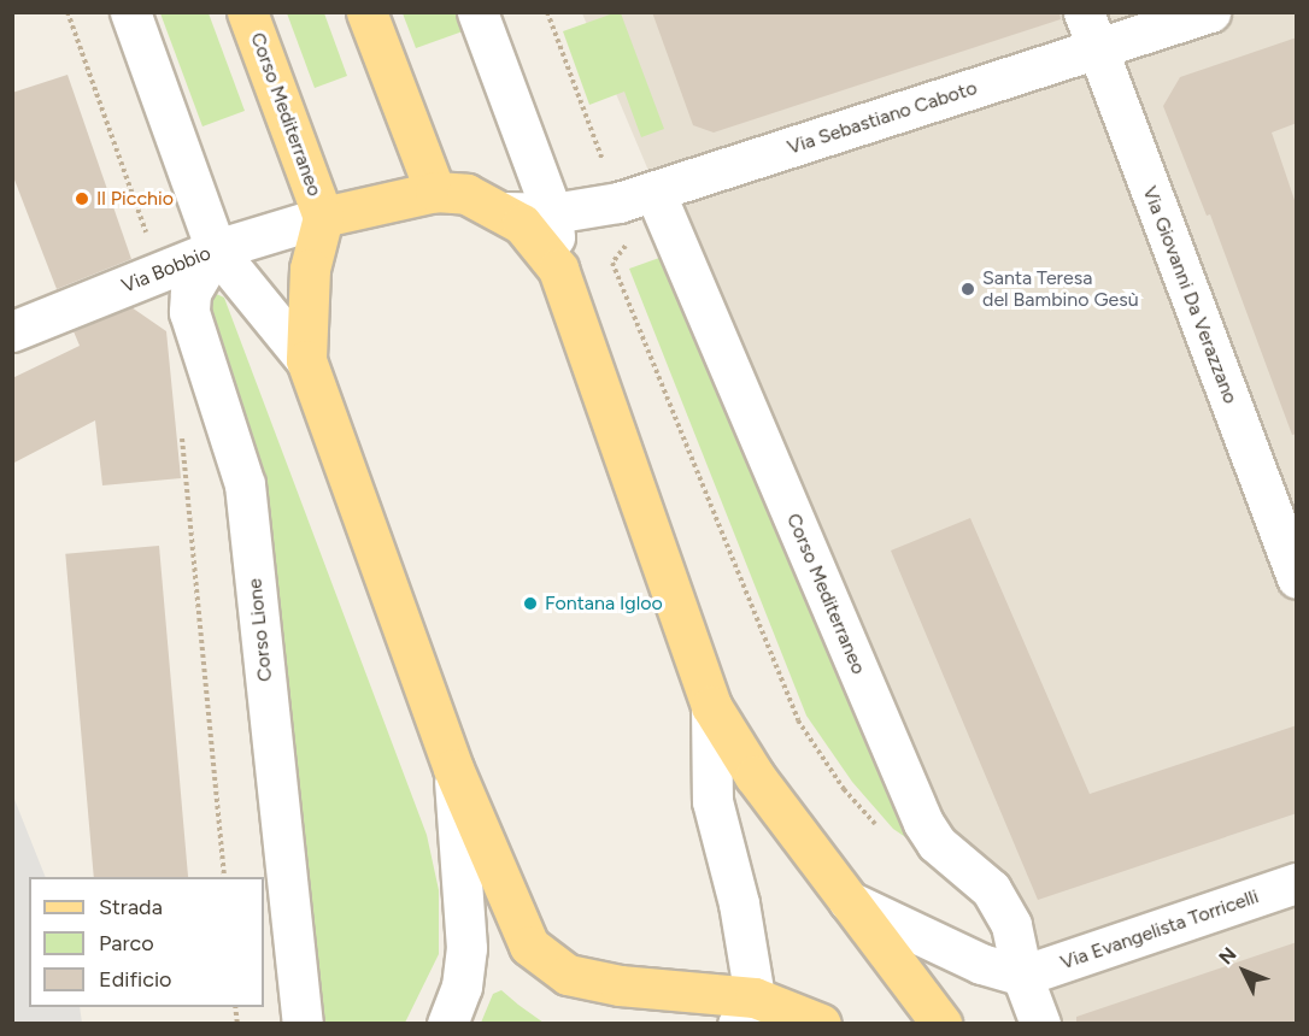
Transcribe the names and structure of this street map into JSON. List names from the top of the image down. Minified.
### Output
{"streets":{"main road":["Corso Mediterraneo"],"street":["Via Sebastiano Caboto","Via Bobbio","Via Giovanni Da Verazzano","Corso Lione","Via Evangelista Torricelli"]},"crossings":[["Corso Mediterraneo","Via Sebastiano Caboto"],["Corso Mediterraneo","Via Bobbio"],["Corso Mediterraneo","Via Evangelista Torricelli"],["Via Sebastiano Caboto","Via Giovanni Da Verazzano"],["Via Bobbio","Corso Lione"]],"places":["Il Picchio","Santa Teresa del Bambino Gesù","Fontana Igloo"],"legend":["Strada","Parco","Edificio"],"north":"top left"}
